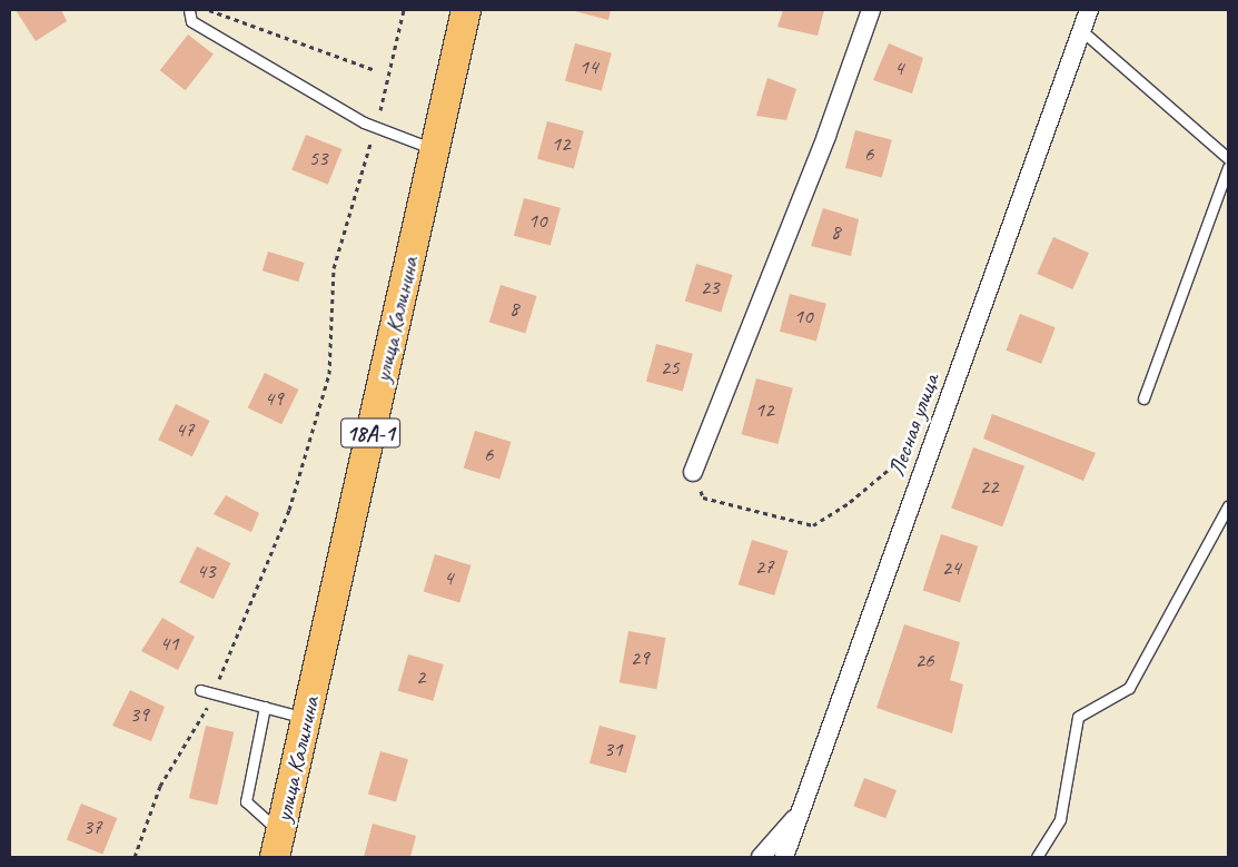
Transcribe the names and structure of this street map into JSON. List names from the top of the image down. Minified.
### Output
{"streets":{"main road":["улица Калинина","18А-1"],"street":["Лесная улица"]},"house_numbers":["14","4","12","6","53","10","8","23","8","10","25","49","12","47","6","22","27","24","43","4","41","29","26","2","39","31","37"]}
